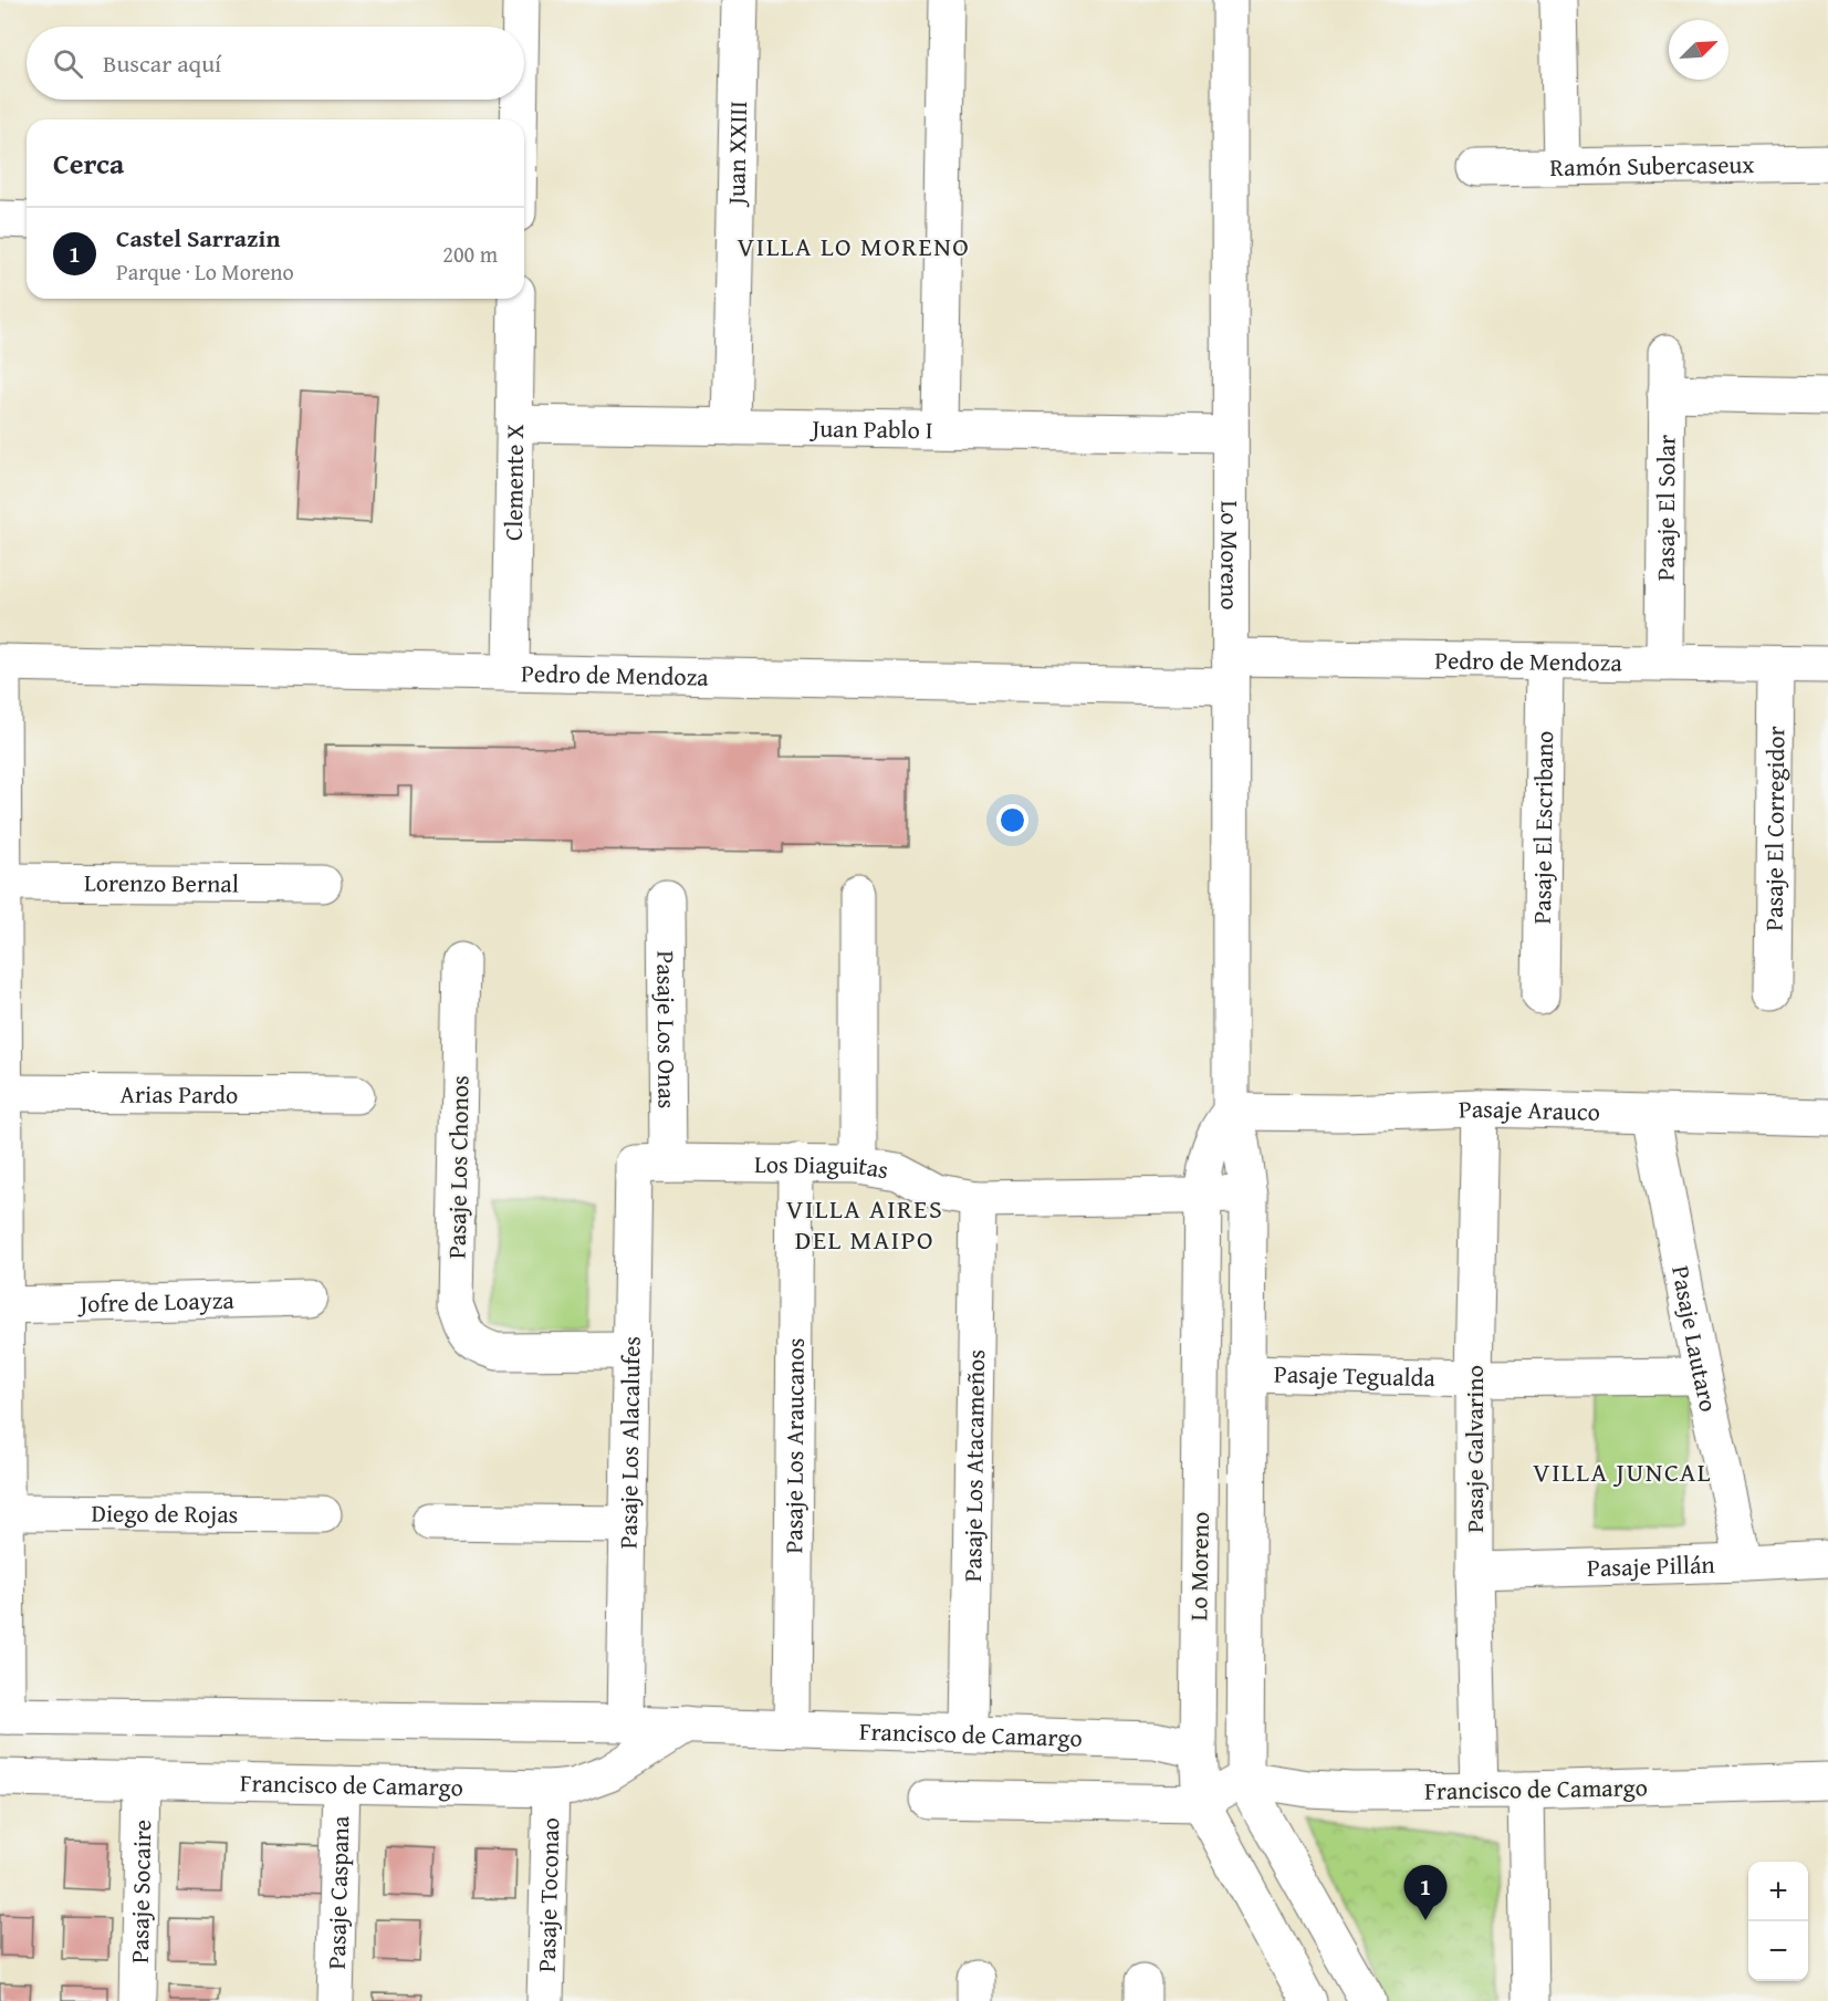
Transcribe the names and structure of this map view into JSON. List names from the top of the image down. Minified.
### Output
{"streets":{"street":["Juan XXIII","Ramón Subercaseux","Juan Pablo I","Clemente X","Pasaje El Solar","Lo Moreno","Pedro de Mendoza","Pasaje El Corregidor","Pasaje El Escribano","Lorenzo Bernal","Pasaje Los Onas","Arias Pardo","Pasaje Arauco","Pasaje Los Chonos","Los Diaguitas","Jofre de Loayza","Pasaje Lautaro","Pasaje Tegualda","Pasaje Los Alacalufes","Pasaje Los Araucanos","Pasaje Galvarino","Pasaje Los Atacameños","Diego de Rojas","Pasaje Pillán","Francisco de Camargo","Pasaje Socaire","Pasaje Caspana","Pasaje Toconao"]},"crossings":[["Juan XXIII","Juan Pablo I"],["Juan Pablo I","Clemente X"],["Juan Pablo I","Lo Moreno"],["Clemente X","Pedro de Mendoza"],["Pasaje El Solar","Pedro de Mendoza"],["Lo Moreno","Pedro de Mendoza"],["Lo Moreno","Pasaje Arauco"],["Lo Moreno","Los Diaguitas"],["Lo Moreno","Pasaje Tegualda"],["Lo Moreno","Francisco de Camargo"],["Pedro de Mendoza","Pasaje El Corregidor"],["Pedro de Mendoza","Pasaje El Escribano"],["Pasaje Los Onas","Los Diaguitas"],["Pasaje Los Onas","Pasaje Los Alacalufes"],["Pasaje Arauco","Pasaje Lautaro"],["Pasaje Arauco","Pasaje Galvarino"],["Pasaje Los Chonos","Pasaje Los Alacalufes"],["Los Diaguitas","Pasaje Los Alacalufes"],["Los Diaguitas","Pasaje Los Araucanos"],["Los Diaguitas","Pasaje Los Atacameños"],["Pasaje Lautaro","Pasaje Tegualda"],["Pasaje Lautaro","Pasaje Pillán"],["Pasaje Tegualda","Pasaje Galvarino"],["Pasaje Los Alacalufes","Francisco de Camargo"],["Pasaje Los Araucanos","Francisco de Camargo"],["Pasaje Galvarino","Pasaje Pillán"],["Pasaje Galvarino","Francisco de Camargo"],["Pasaje Los Atacameños","Francisco de Camargo"],["Francisco de Camargo","Pasaje Socaire"],["Francisco de Camargo","Pasaje Caspana"],["Francisco de Camargo","Pasaje Toconao"]],"districts":["VILLA LO MORENO","VILLA AIRES DEL MAIPO","VILLA JUNCAL"],"north":"top right","page":{"search":"Buscar aquí","heading":"Cerca","list":[{"mark":"1","name":"Castel Sarrazin","note":"Parque · Lo Moreno","value":"200 m"}],"map_buttons":["+","−"],"pins":"1"}}
